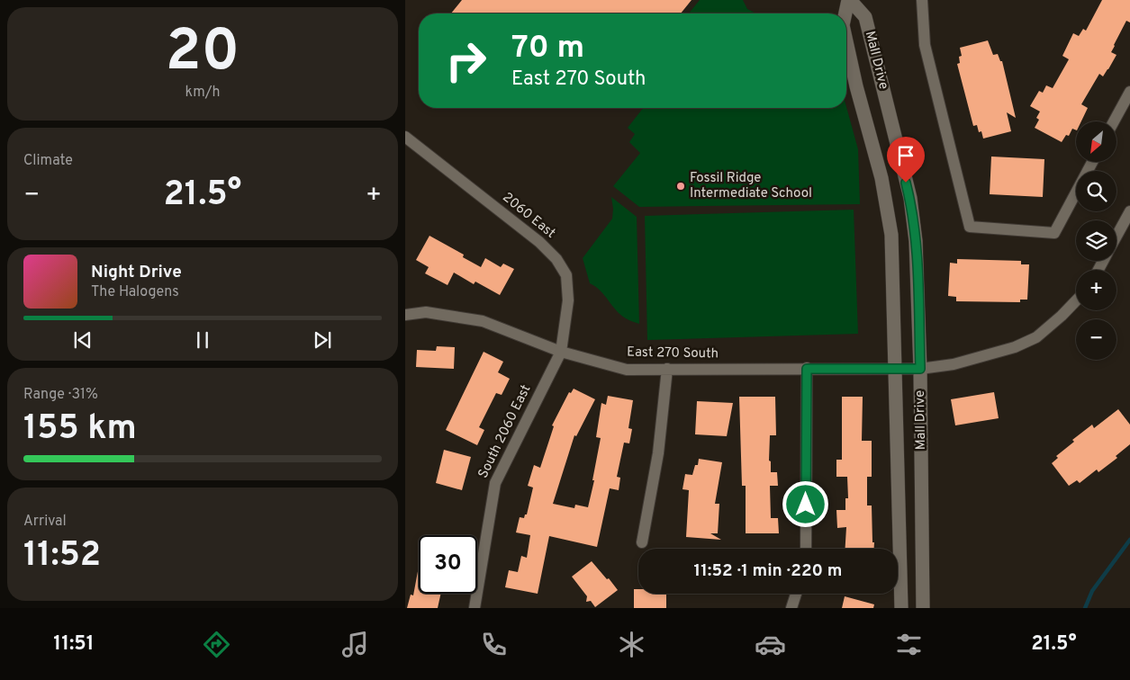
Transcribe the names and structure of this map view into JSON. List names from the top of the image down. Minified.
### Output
{"streets":{"main road":["Mall Drive"],"street":["2060 East","East 270 South","South 2060 East"]},"crossings":[["Mall Drive","East 270 South"],["2060 East","East 270 South"],["2060 East","South 2060 East"],["East 270 South","South 2060 East"]],"places":["Fossil Ridge Intermediate School"],"north":"bottom left","page":{"tile":[["20","km/h"],"Climate",["Range · 31%","155 km"],["Arrival","11:52"]],"turn":["70 m","East 270 South"],"map_buttons":["+","−"],"heat":["−","21.5°","+"],"song":["Night Drive","The Halogens"],"limit":"30","trip":"11:52 · 1 min · 220 m","tabs":["11:51","21.5°"]}}
